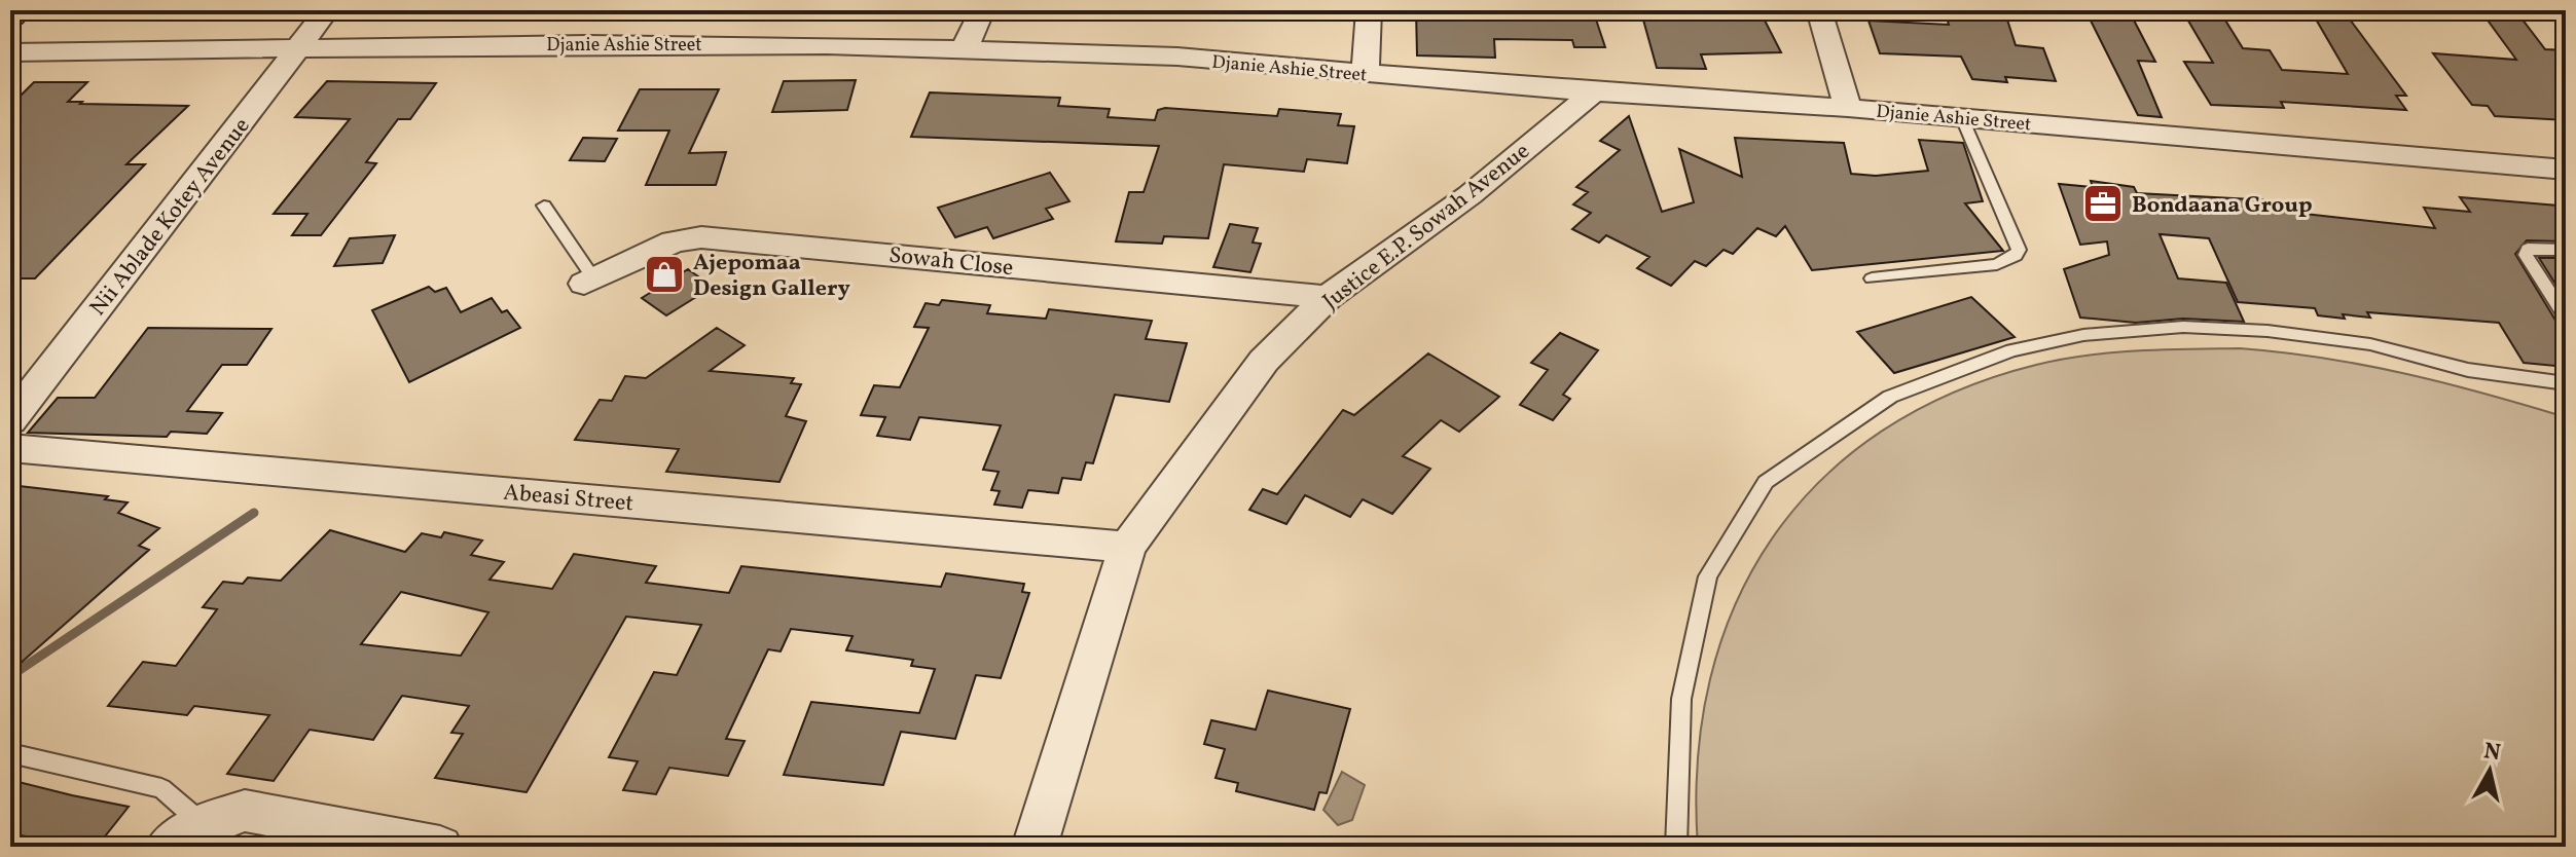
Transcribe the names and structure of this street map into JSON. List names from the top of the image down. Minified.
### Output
{"streets":{"street":["Djanie Ashie Street","Nii Ablade Kotey Avenue","Justice E.P. Sowah Avenue","Sowah Close","Abeasi Street"]},"crossings":[["Djanie Ashie Street","Nii Ablade Kotey Avenue"],["Djanie Ashie Street","Justice E.P. Sowah Avenue"],["Justice E.P. Sowah Avenue","Sowah Close"],["Justice E.P. Sowah Avenue","Abeasi Street"]],"places":{"office":["Bondaana Group"],"shop":["Ajepomaa Design Gallery"]},"north":"top"}
